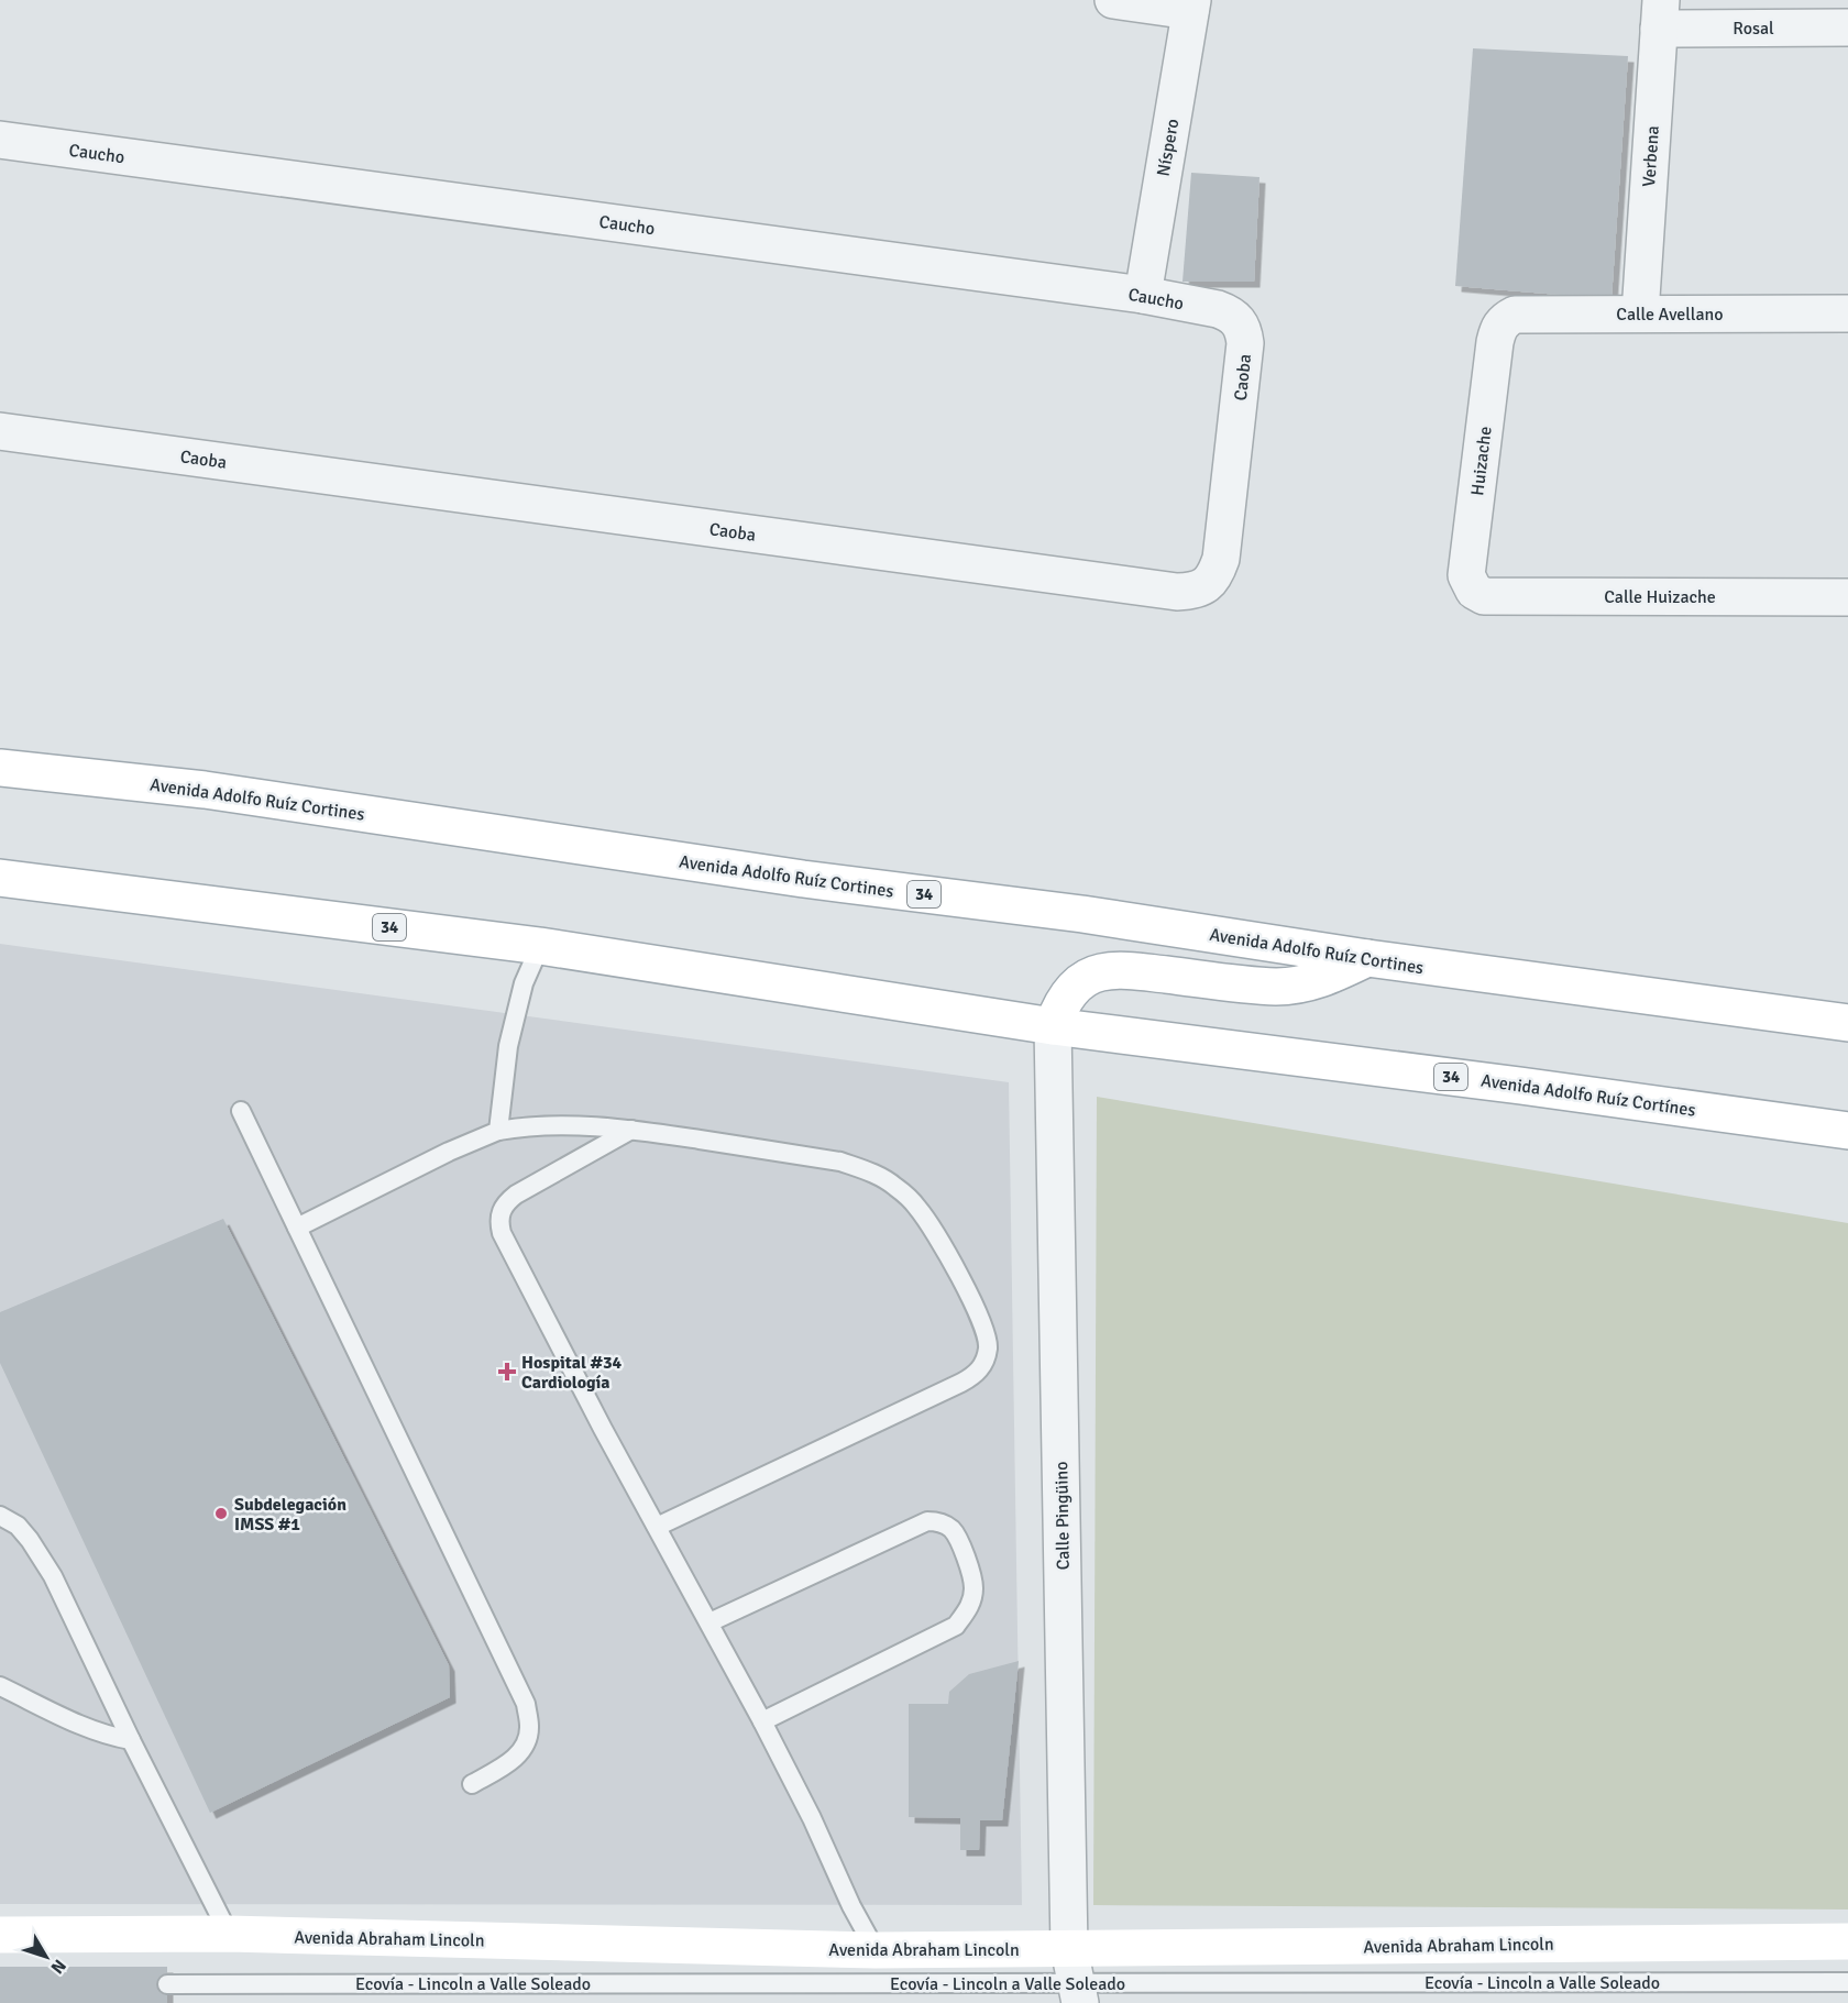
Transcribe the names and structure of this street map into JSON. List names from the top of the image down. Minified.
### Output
{"streets":{"main road":["Avenida Adolfo Ruíz Cortines","34","Avenida Adolfo Ruíz Cortínes","Avenida Abraham Lincoln"],"street":["Rosal","Níspero","Caucho","Verbena","Calle Avellano","Caoba","Huizache","Calle Huizache","Calle Pingüino"],"lane":["Ecovía - Lincoln a Valle Soleado"]},"crossings":[["Rosal","Verbena"],["Níspero","Caucho"],["Caucho","Caoba"],["Verbena","Calle Avellano"],["Calle Avellano","Huizache"],["Huizache","Calle Huizache"],["34","Avenida Adolfo Ruíz Cortínes"],["34","Calle Pingüino"],["Avenida Adolfo Ruíz Cortínes","Calle Pingüino"],["Calle Pingüino","Avenida Abraham Lincoln"],["Calle Pingüino","Ecovía - Lincoln a Valle Soleado"],["Avenida Abraham Lincoln","Ecovía - Lincoln a Valle Soleado"]],"places":{"health":["Hospital #34 Cardiología"],"other":["Subdelegación IMSS #1"]},"north":"bottom right"}
